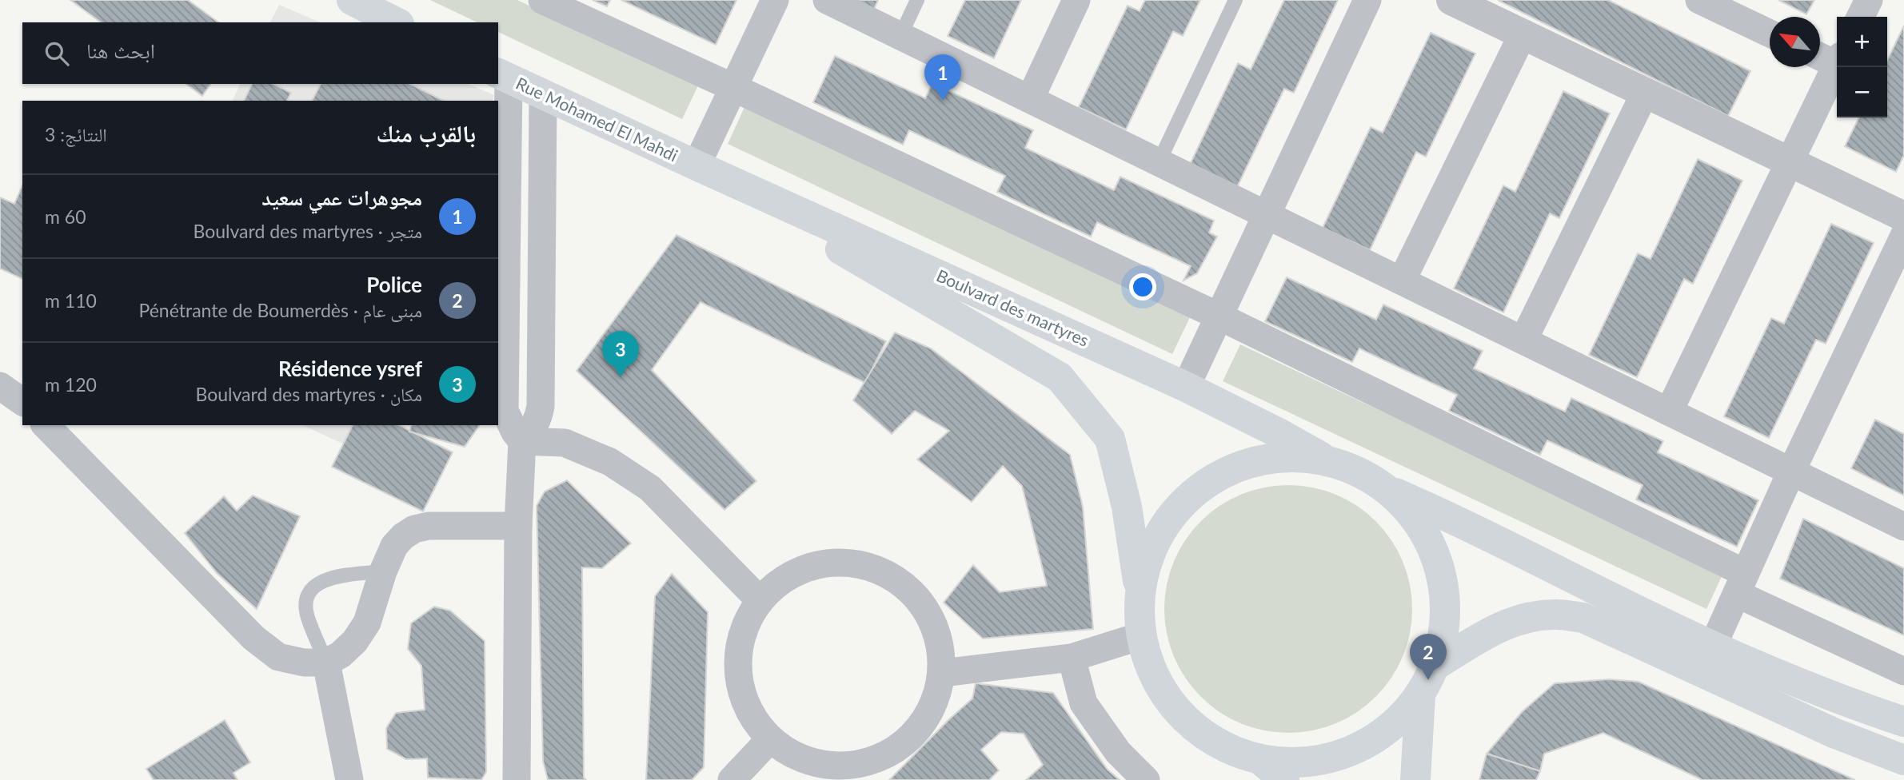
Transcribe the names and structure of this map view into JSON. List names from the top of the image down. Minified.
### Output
{"streets":{"main road":["Rue Mohamed El Mahdi","Boulvard des martyres"]},"crossings":[["Rue Mohamed El Mahdi","Boulvard des martyres"]],"north":"top left","page":{"map_buttons":["+","−"],"search":"ابحث هنا","pins":["1","3","2"],"heading":["بالقرب منك","النتائج: 3"],"list":[{"mark":"1","name":"مجوهرات عمي سعيد","note":"متجر · Boulvard des martyres","value":"60 m"},{"mark":"2","name":"Police","note":"مبنى عام · Pénétrante de Boumerdès","value":"110 m"},{"mark":"3","name":"Résidence ysref","note":"مكان · Boulvard des martyres","value":"120 m"}]}}
